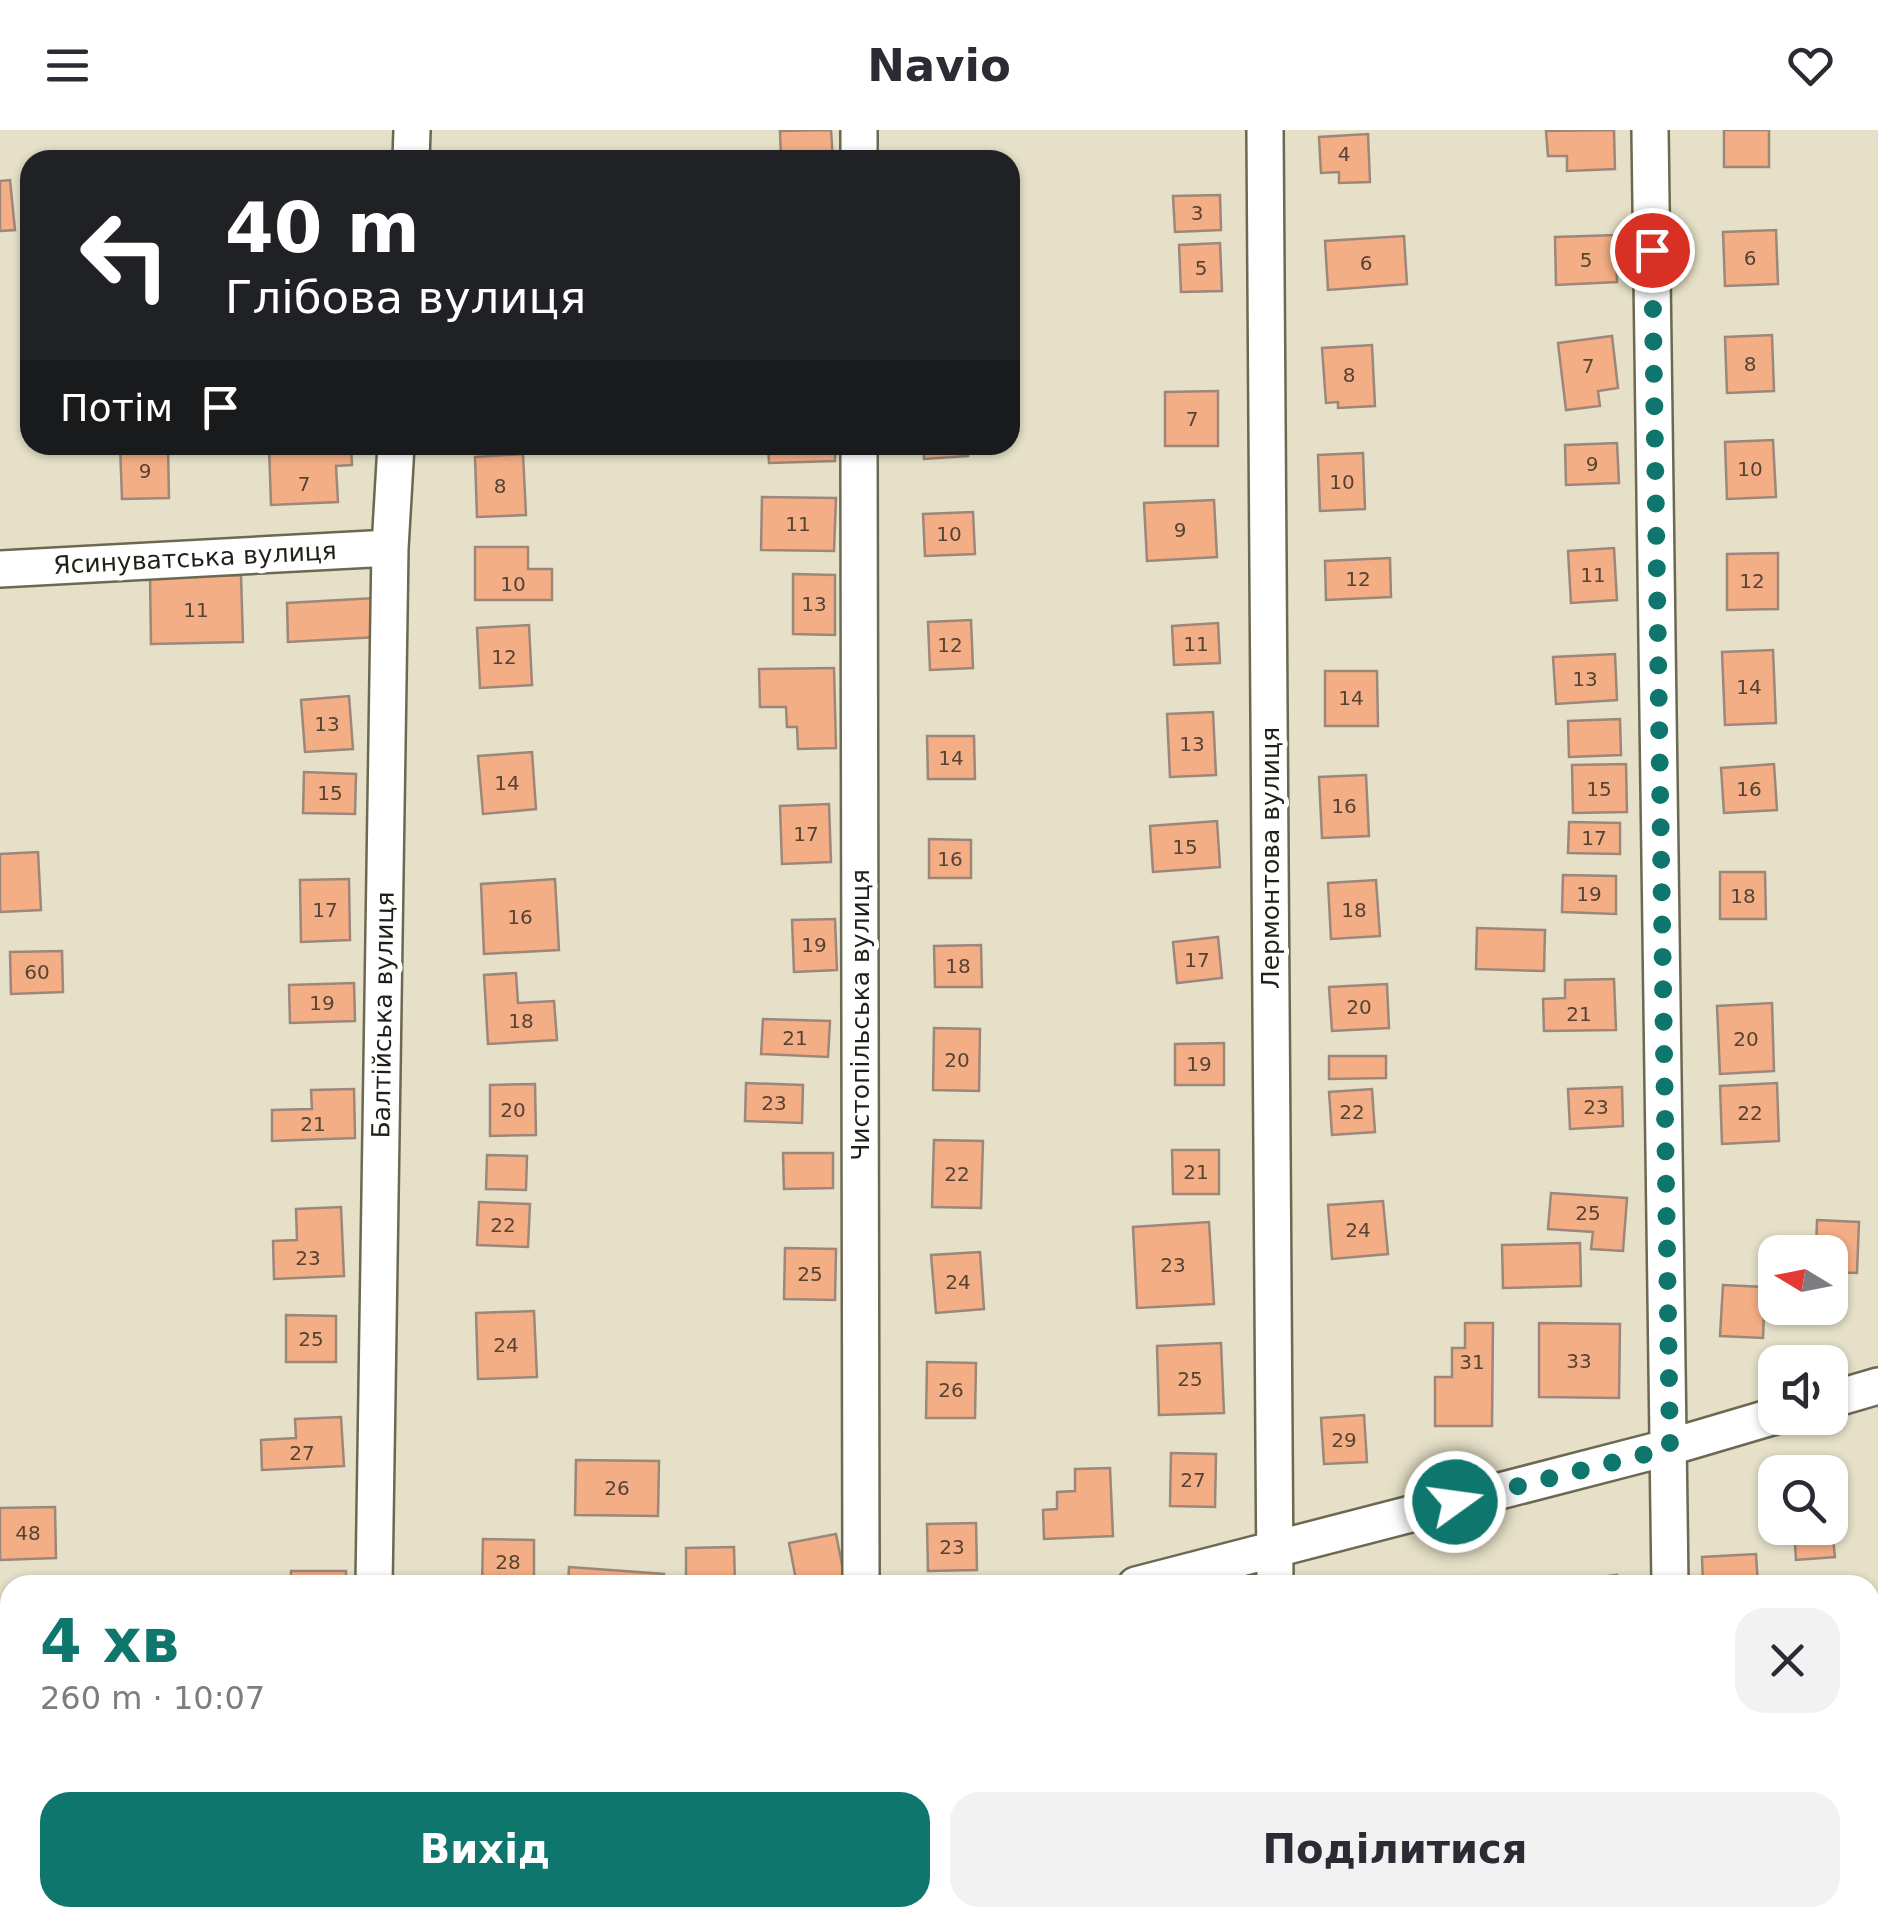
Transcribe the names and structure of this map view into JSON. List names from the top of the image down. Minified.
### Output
{"streets":{"street":["Ясинуватська вулиця","Лермонтова вулиця","Балтійська вулиця","Чистопільська вулиця"]},"crossings":[["Ясинуватська вулиця","Балтійська вулиця"]],"house_numbers":["4","3","6","5","6","5","8","7","8","7","9","10","9","10","7","8","11","9","10","11","12","12","10","13","11","11","12","12","13","14","14","13","13","14","14","15","16","15","16","17","17","15","16","19","18","17","18","16","19","17","18","60","19","20","21","18","21","20","20","19","23","23","20","22","22","21","21","22","25","22","24","23","23","25","24","25","24","33","31","25","26","29","27","27","26","48","23","28"],"north":"left","page":{"header":"Navio","turn":["40 m","Глібова вулиця"],"then":"Потім","heading":["4 хв","260 m · 10:07"],"buttons":["Вихід","Поділитися"]}}
